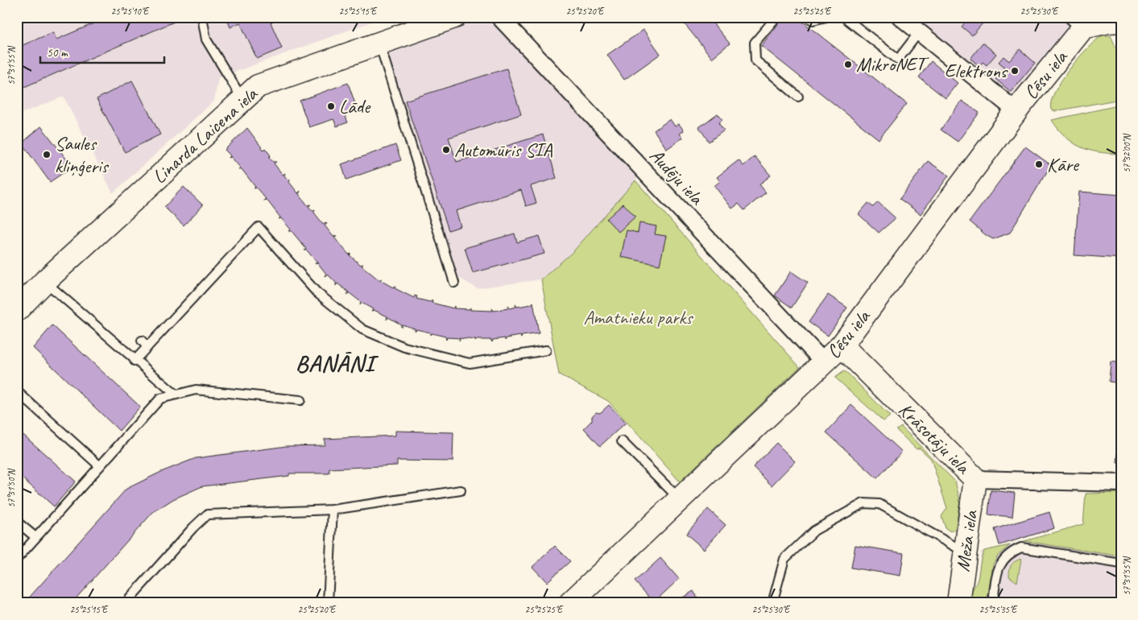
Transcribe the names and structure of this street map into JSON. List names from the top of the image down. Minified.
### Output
{"streets":{"street":["Cēsu iela","Linarda Laicena iela","Audēju iela","Krāsotāju iela","Meža iela"]},"crossings":[["Cēsu iela","Audēju iela"],["Cēsu iela","Krāsotāju iela"],["Krāsotāju iela","Meža iela"]],"districts":["BANĀNI"],"parks":["Amatnieku parks"],"places":["MikroNET","Elektrons","Lāde","Automūris SIA","Saules kliņģeris","Kāre"],"scale_bar":"50 m","coordinates":["25°25'10\"E","25°25'15\"E","25°25'20\"E","25°25'25\"E","25°25'30\"E","57°31'55\"N","57°32'00\"N","57°31'50\"N","25°25'35\"E"]}
